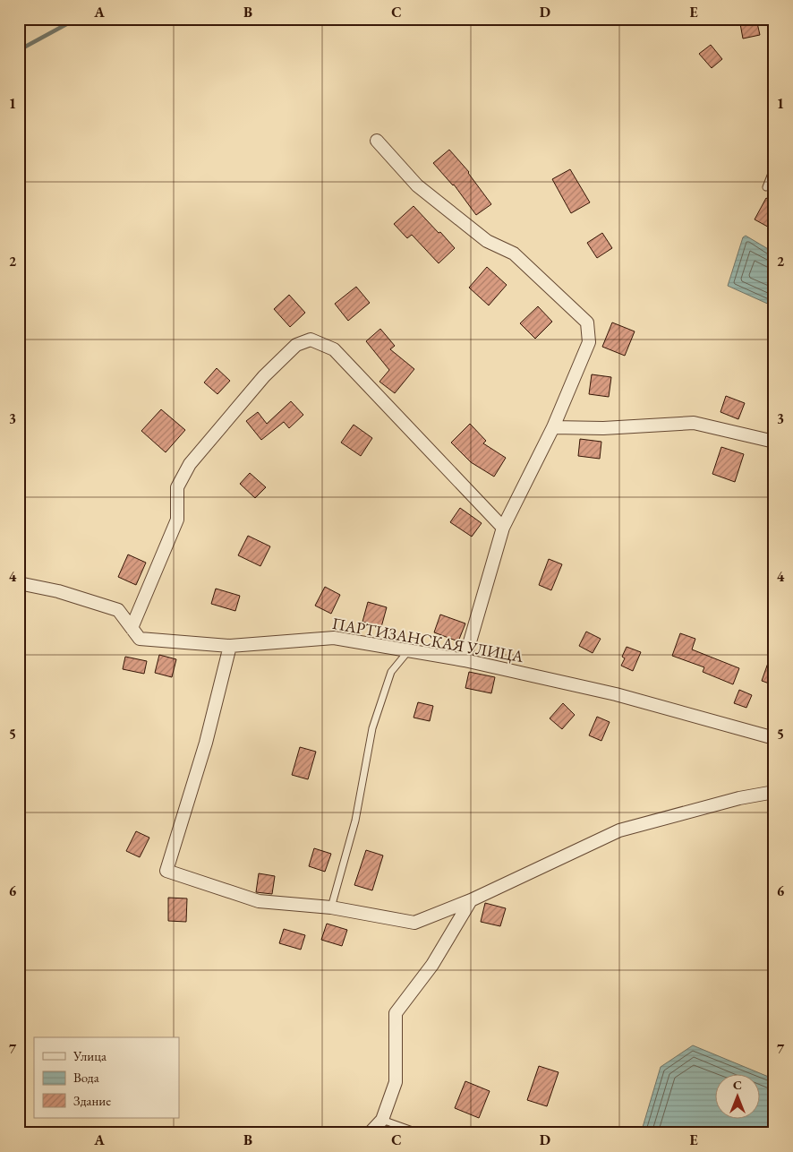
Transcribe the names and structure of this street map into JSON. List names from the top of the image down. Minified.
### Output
{"streets":{"street":["ПАРТИЗАНСКАЯ УЛИЦА"]},"legend":["Улица","Вода","Здание"],"north":"top","grid":{"columns":["A","B","C","D","E"],"rows":["1","2","3","4","5","6","7"]}}
